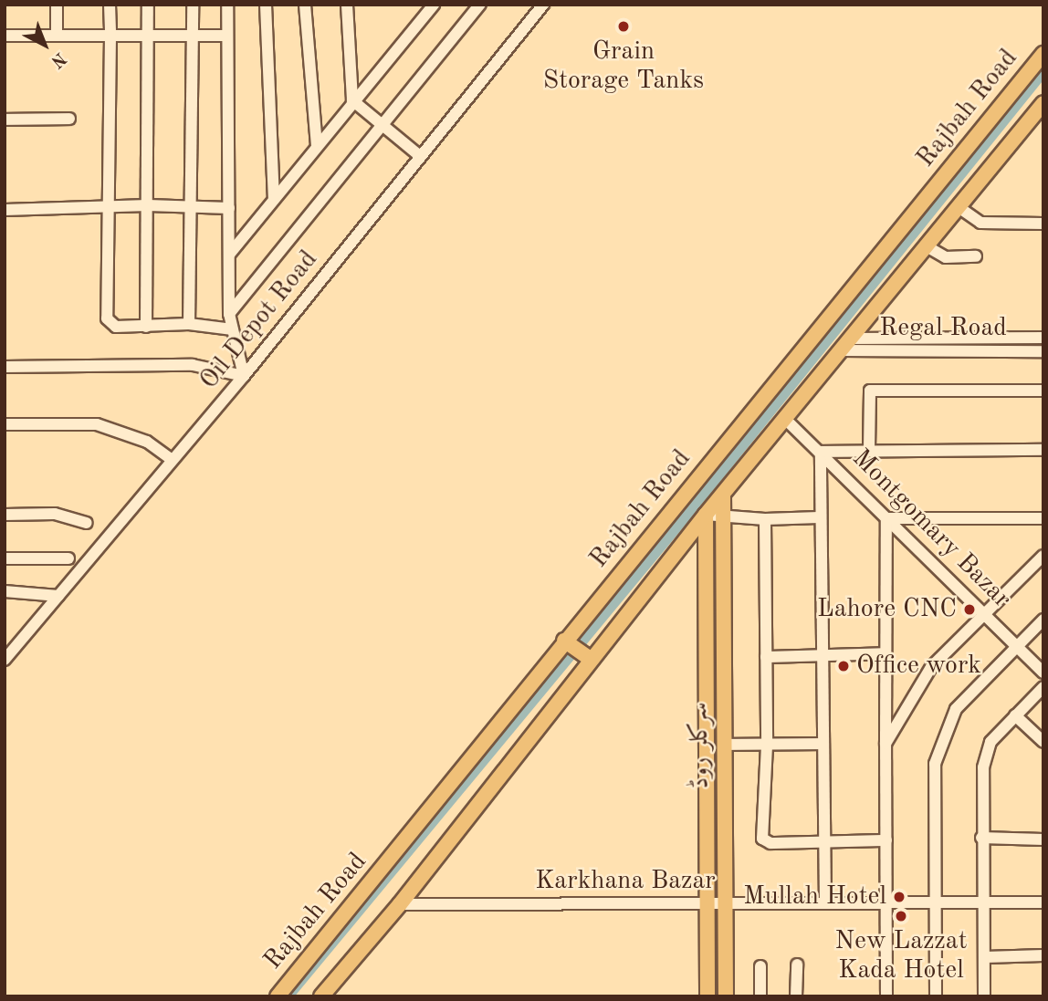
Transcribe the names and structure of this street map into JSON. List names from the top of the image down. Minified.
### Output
{"streets":{"main road":["Rajbah Road","سرکلر روڈ"],"street":["Oil Depot Road","Regal Road","Montgomary Bazar","Karkhana Bazar"]},"crossings":[["Rajbah Road","Regal Road"],["Rajbah Road","Montgomary Bazar"],["Rajbah Road","سرکلر روڈ"],["Rajbah Road","Karkhana Bazar"],["سرکلر روڈ","Karkhana Bazar"]],"places":["Grain Storage Tanks","Lahore CNC","Office work","Mullah Hotel","New Lazzat Kada Hotel"],"north":"bottom right"}
